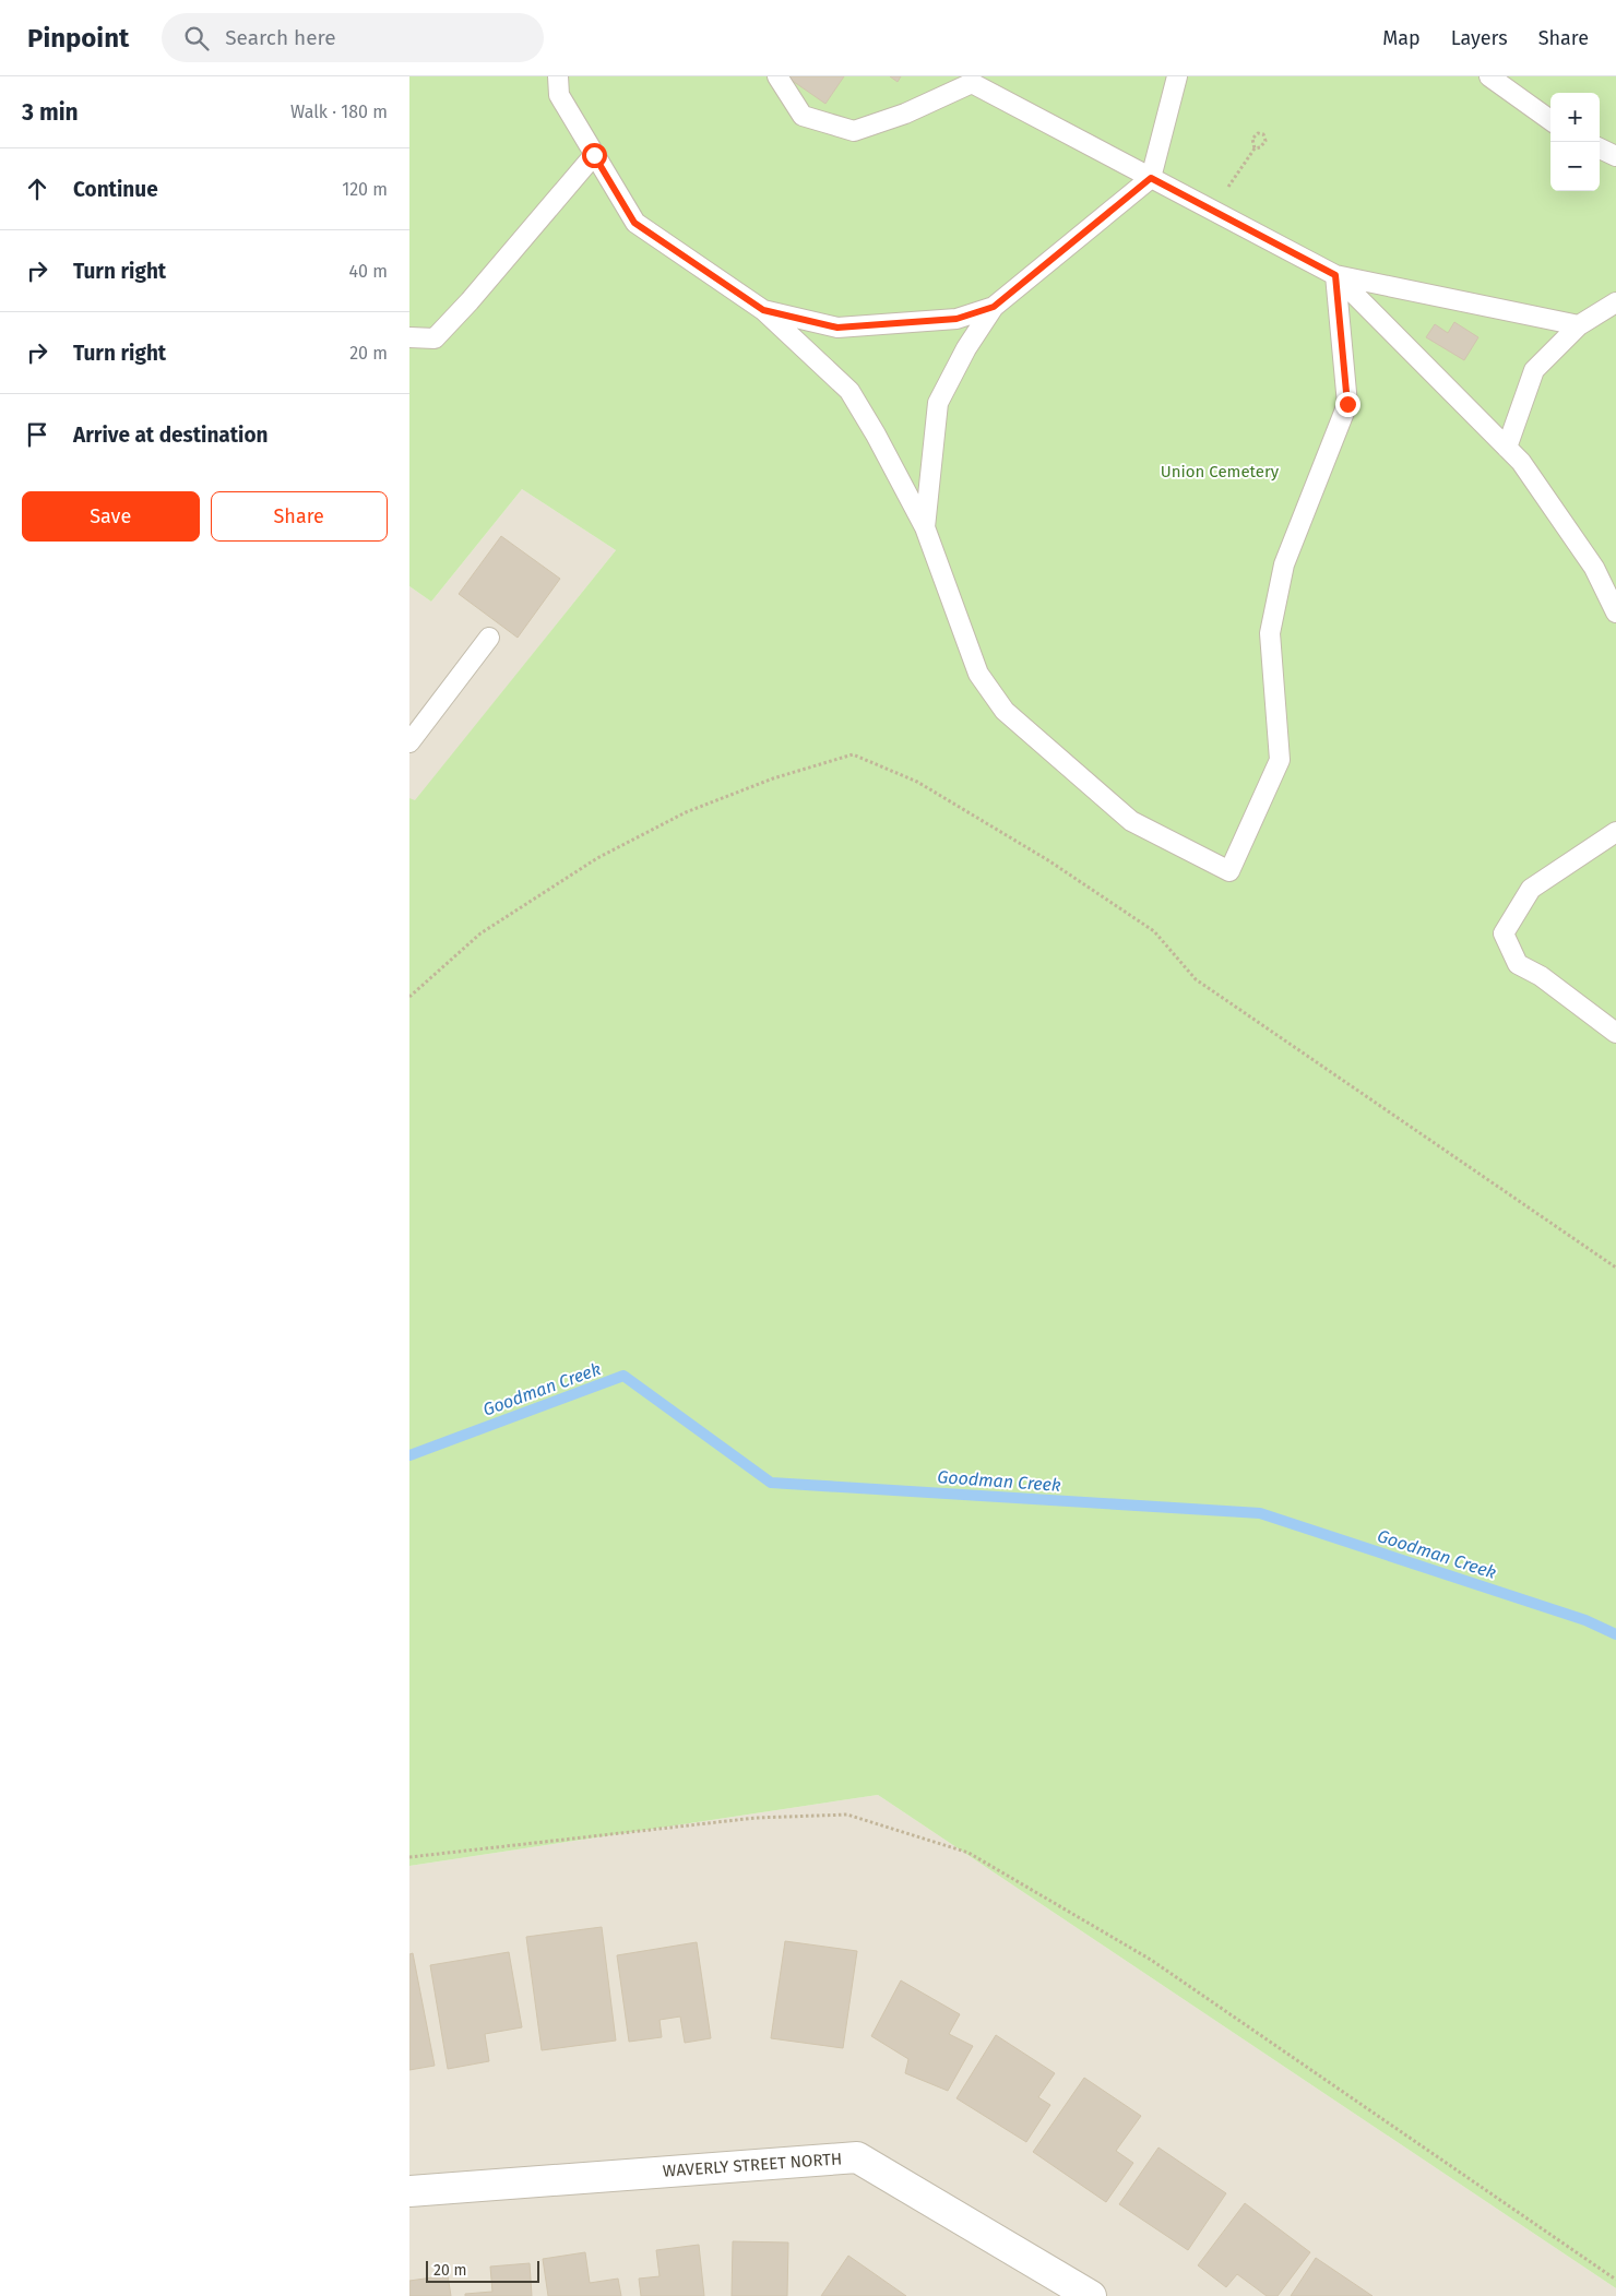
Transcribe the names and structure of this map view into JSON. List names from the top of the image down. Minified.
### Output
{"streets":{"street":["WAVERLY STREET NORTH"]},"water":["Goodman Creek"],"parks":["Union Cemetery"],"scale_bar":"20 m","page":{"header":"Pinpoint","search":"Search here","nav":["Map","Layers","Share"],"heading":["3 min","Walk · 180 m"],"map_buttons":["+","−"],"list":[["Continue","120 m"],["Turn right","40 m"],["Turn right","20 m"],"Arrive at destination"],"buttons":["Save","Share"],"scale":"20 m"}}
